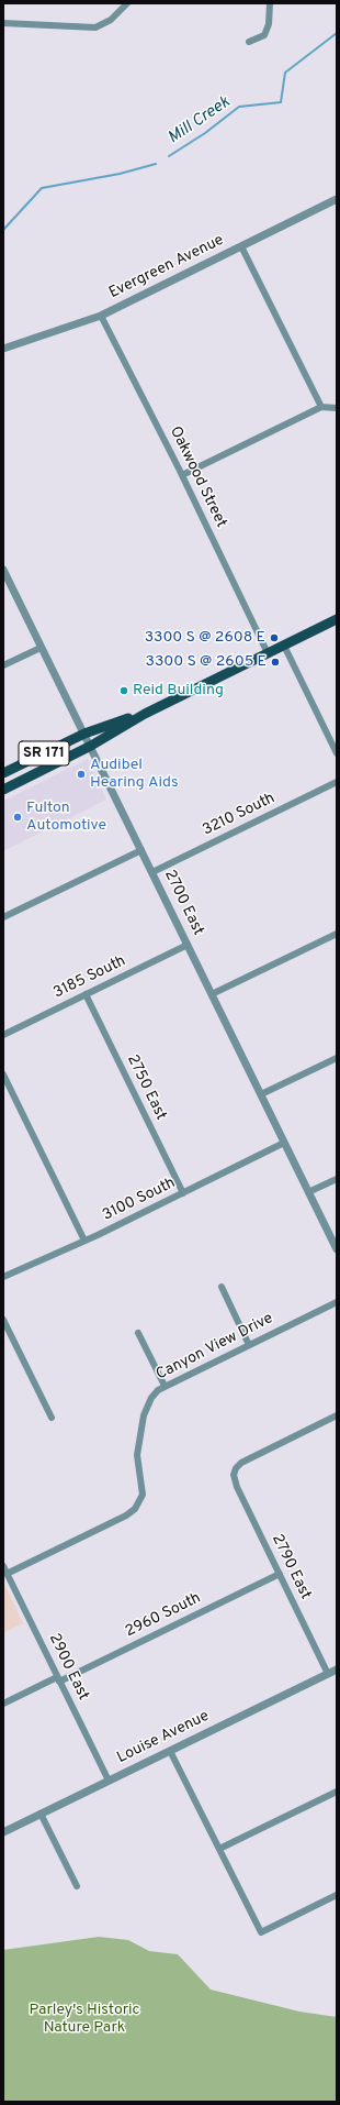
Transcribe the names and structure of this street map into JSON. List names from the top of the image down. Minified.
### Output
{"streets":{"main road":["SR 171"],"street":["Evergreen Avenue","Oakwood Street","3210 South","2700 East","3185 South","2750 East","3100 South","Canyon View Drive","2790 East","2960 South","2900 East","Louise Avenue"]},"crossings":[["Evergreen Avenue","Oakwood Street"],["Oakwood Street","SR 171"],["SR 171","2700 East"],["3210 South","2700 East"],["2700 East","3185 South"],["2700 East","3100 South"],["3185 South","2750 East"],["2750 East","3100 South"],["Canyon View Drive","2900 East"],["2790 East","2960 South"],["2790 East","Louise Avenue"],["2960 South","2900 East"],["2900 East","Louise Avenue"]],"water":["Mill Creek"],"parks":["Parley's Historic Nature Park"],"places":["3300 S @ 2608 E","3300 S @ 2605 E","Reid Building","Audibel Hearing Aids","Fulton Automotive"]}
